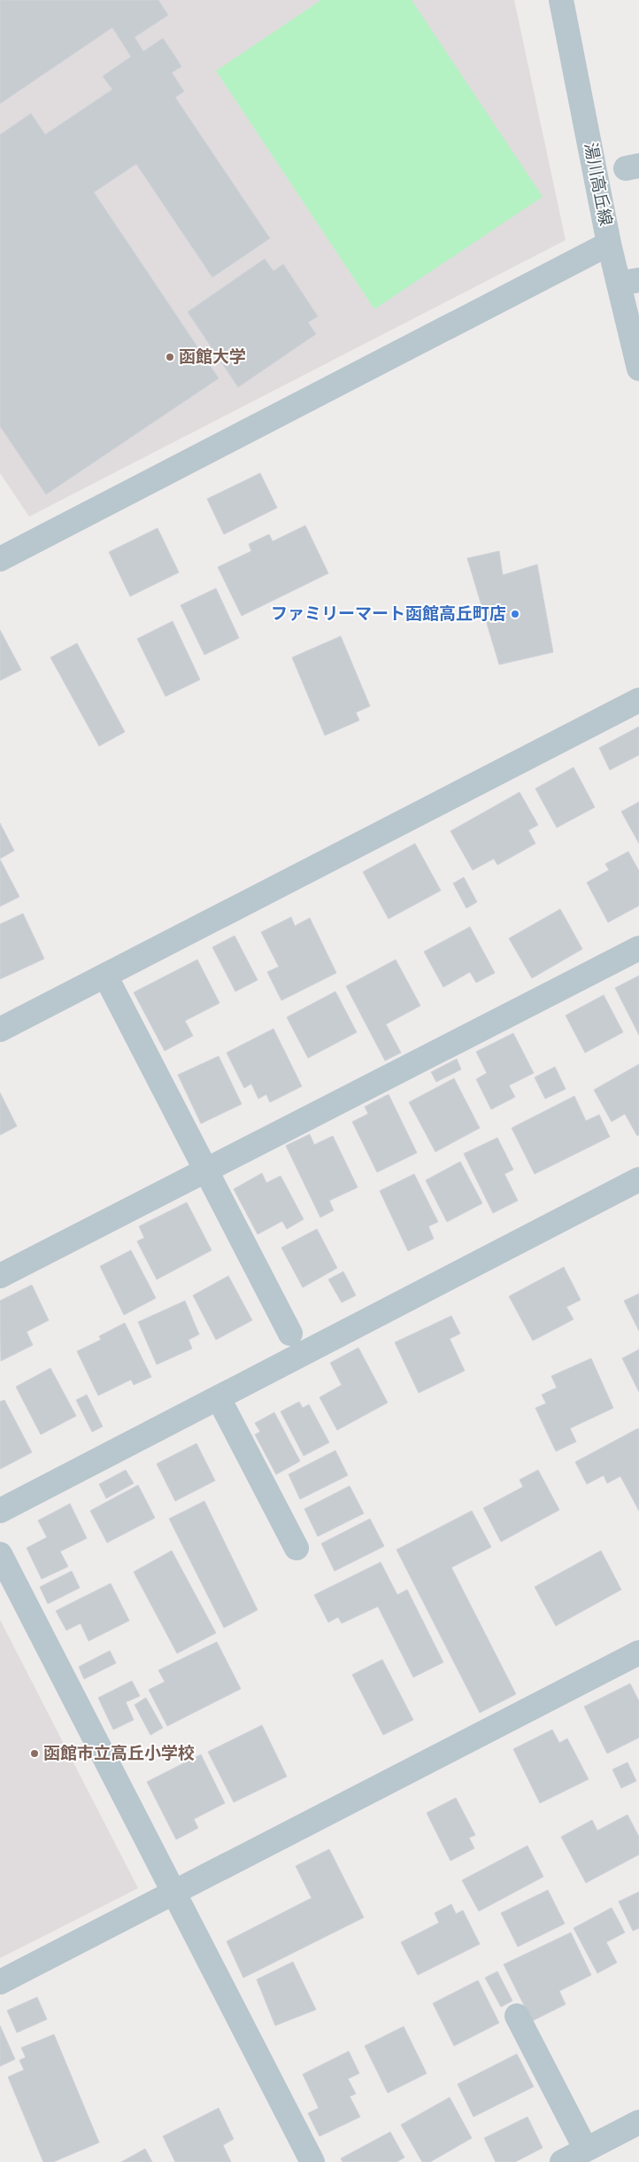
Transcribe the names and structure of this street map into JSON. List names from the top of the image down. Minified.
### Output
{"streets":{"street":["湯川高丘線"]},"places":["函館大学","ファミリーマート函館高丘町店","函館市立高丘小学校"]}
